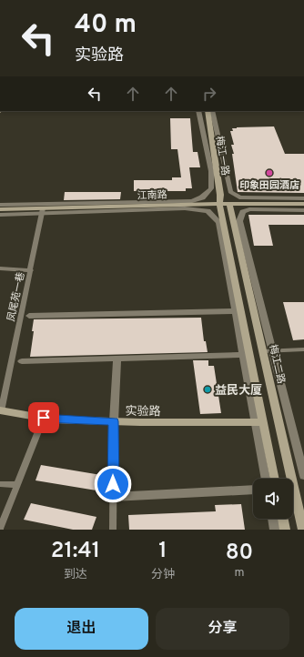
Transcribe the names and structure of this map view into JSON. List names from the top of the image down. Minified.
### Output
{"streets":{"main road":["梅江一路","江南路","梅江二路","实验路"],"lane":["凤尾苑一巷"]},"crossings":[["梅江一路","江南路"],["江南路","凤尾苑一巷"],["江南路","梅江二路"],["凤尾苑一巷","实验路"]],"places":["印象田园酒店","益民大厦"],"page":{"turn":["40 m","实验路"],"eta":["21:41","到达","1","分钟","80","m"],"buttons":["退出","分享"]}}
